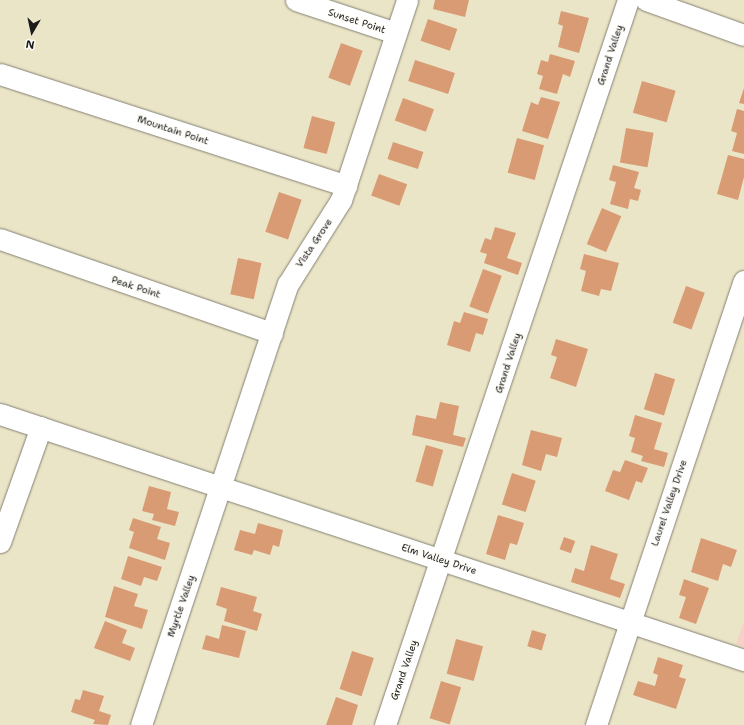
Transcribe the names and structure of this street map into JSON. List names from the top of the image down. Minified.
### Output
{"streets":{"street":["Sunset Point","Grand Valley","Mountain Point","Vista Grove","Peak Point","Laurel Valley Drive","Elm Valley Drive","Myrtle Valley"]},"crossings":[["Sunset Point","Vista Grove"],["Grand Valley","Elm Valley Drive"],["Mountain Point","Vista Grove"],["Vista Grove","Peak Point"],["Vista Grove","Elm Valley Drive"],["Vista Grove","Myrtle Valley"],["Laurel Valley Drive","Elm Valley Drive"],["Elm Valley Drive","Myrtle Valley"]],"north":"bottom"}
